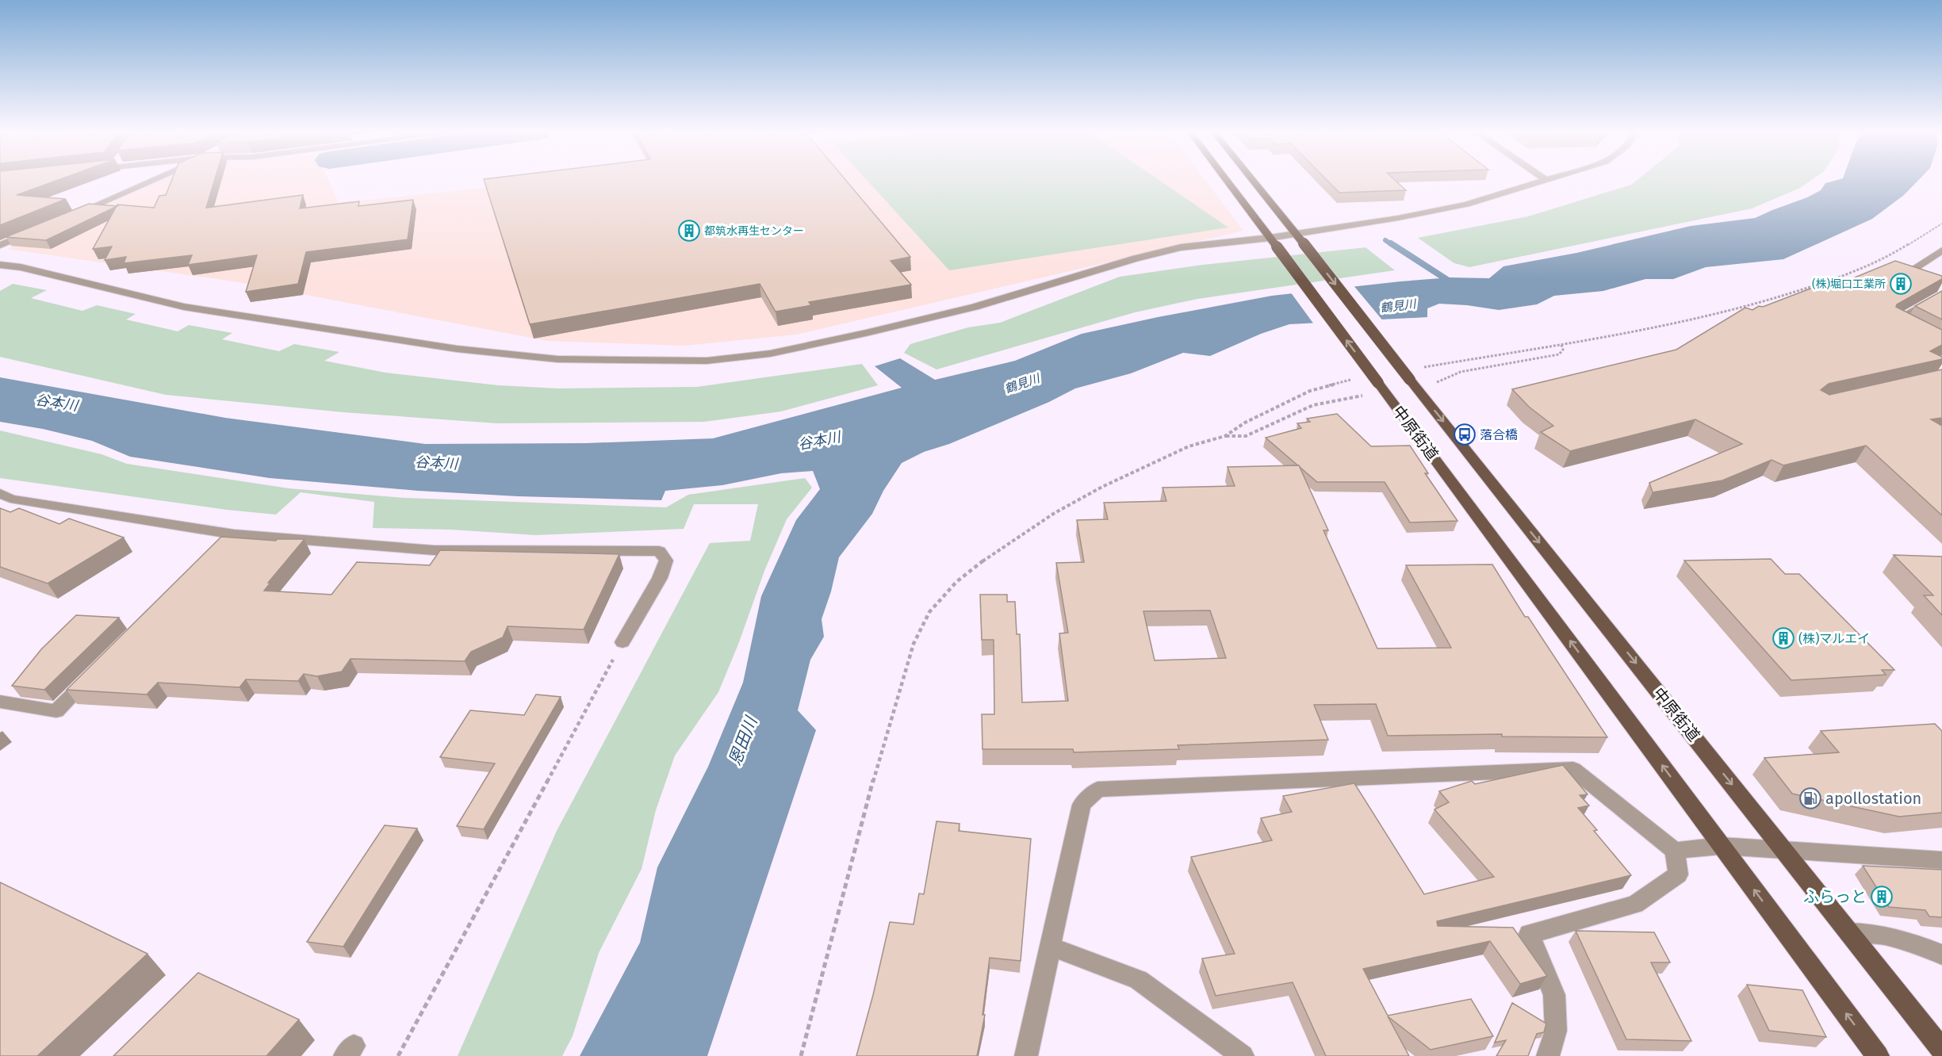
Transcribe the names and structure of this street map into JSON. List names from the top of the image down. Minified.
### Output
{"streets":{"main road":["中原街道"]},"water":["鶴見川","谷本川","恩田川"],"places":{"building":["都筑水再生センター","(株)堀口工業所","(株)マルエイ","ふらっと"],"bus stop":["落合橋"],"fuel station":["apollostation"]}}
